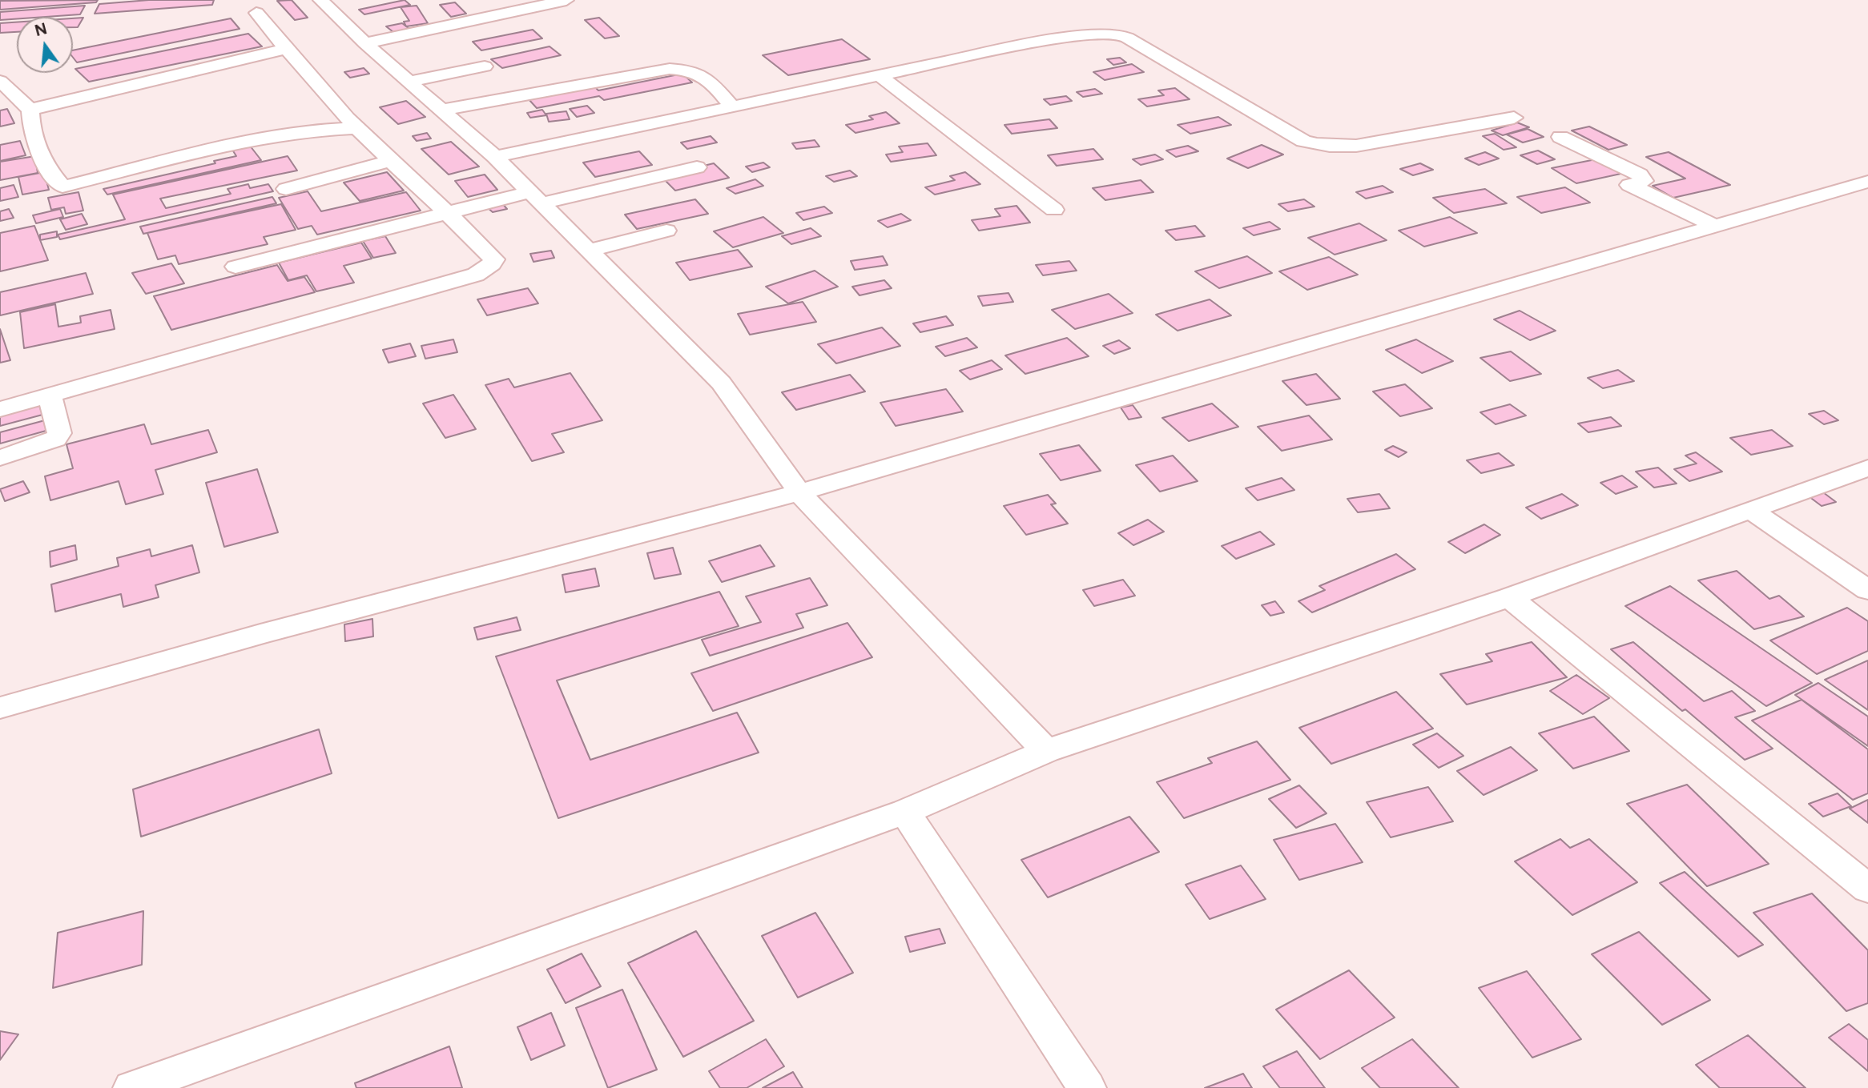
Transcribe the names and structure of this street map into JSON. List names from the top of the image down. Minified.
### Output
{"north":"top"}
